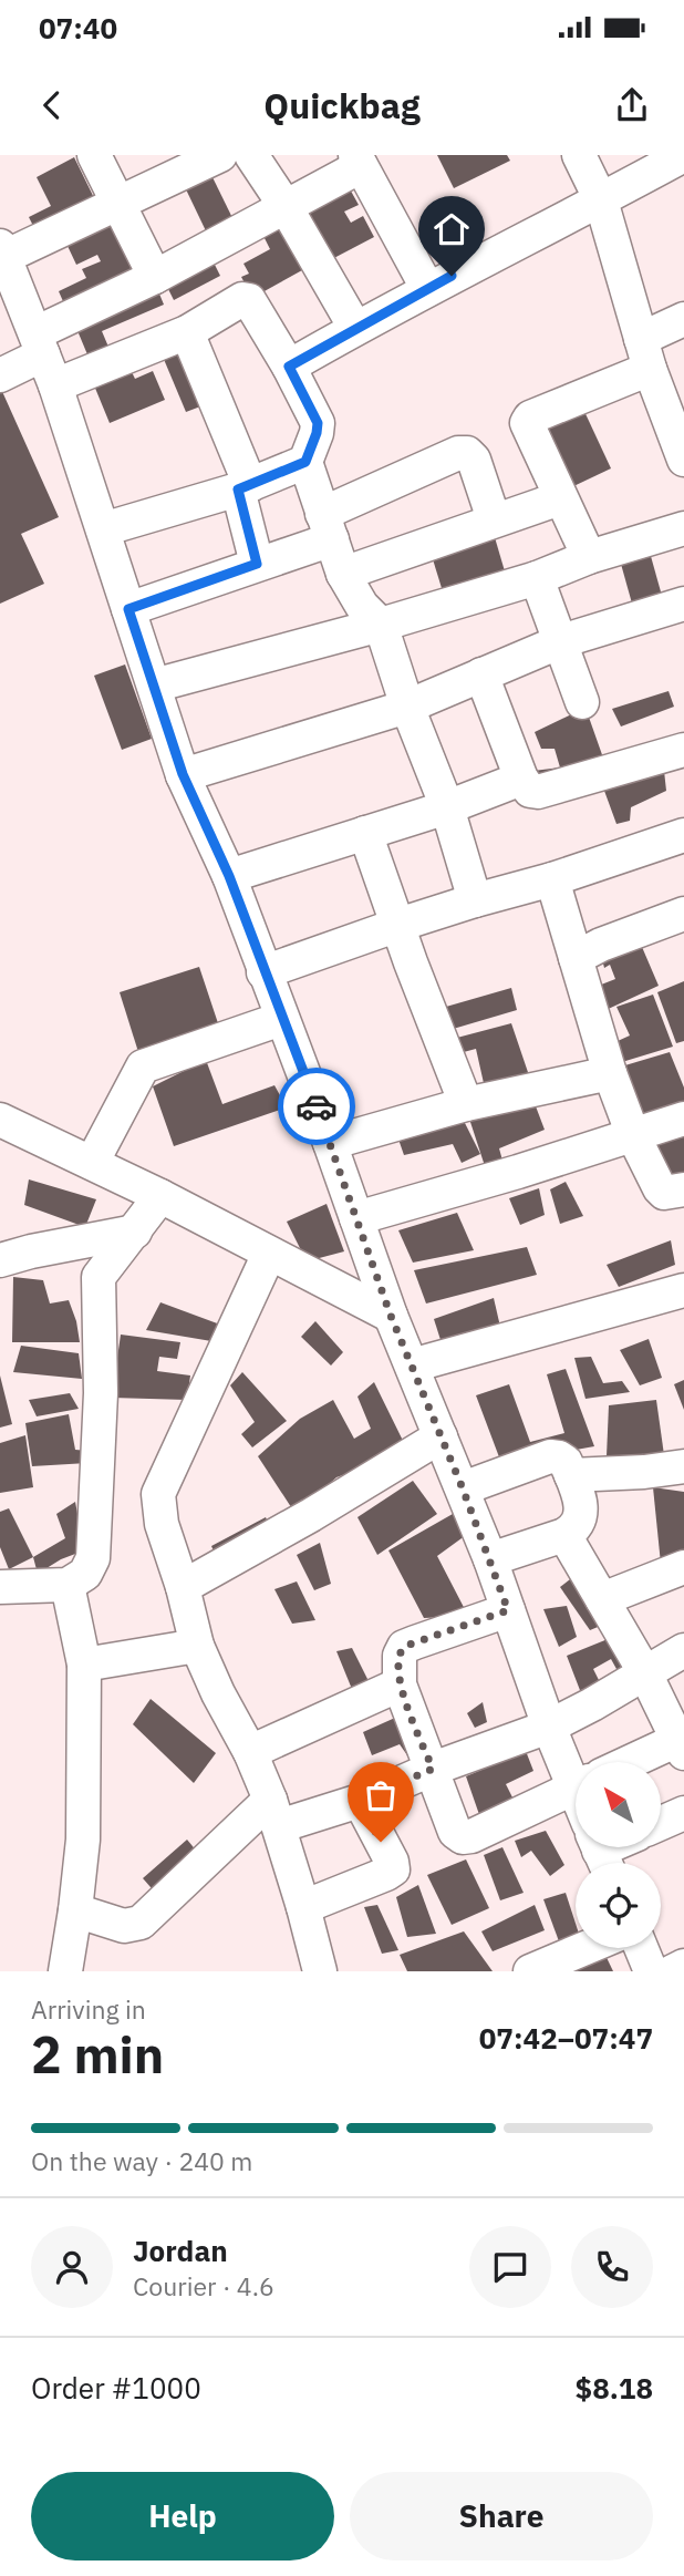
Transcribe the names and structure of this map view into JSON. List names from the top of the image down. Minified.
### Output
{"north":"top left","page":{"status":"07:40","header":"Quickbag","heading":["2 min","Arriving in","07:42–07:47"],"panel":["Jordan","Courier · 4.6","Order #1000","$8.18"],"bar":"On the way · 240 m","buttons":["Help","Share"]}}
